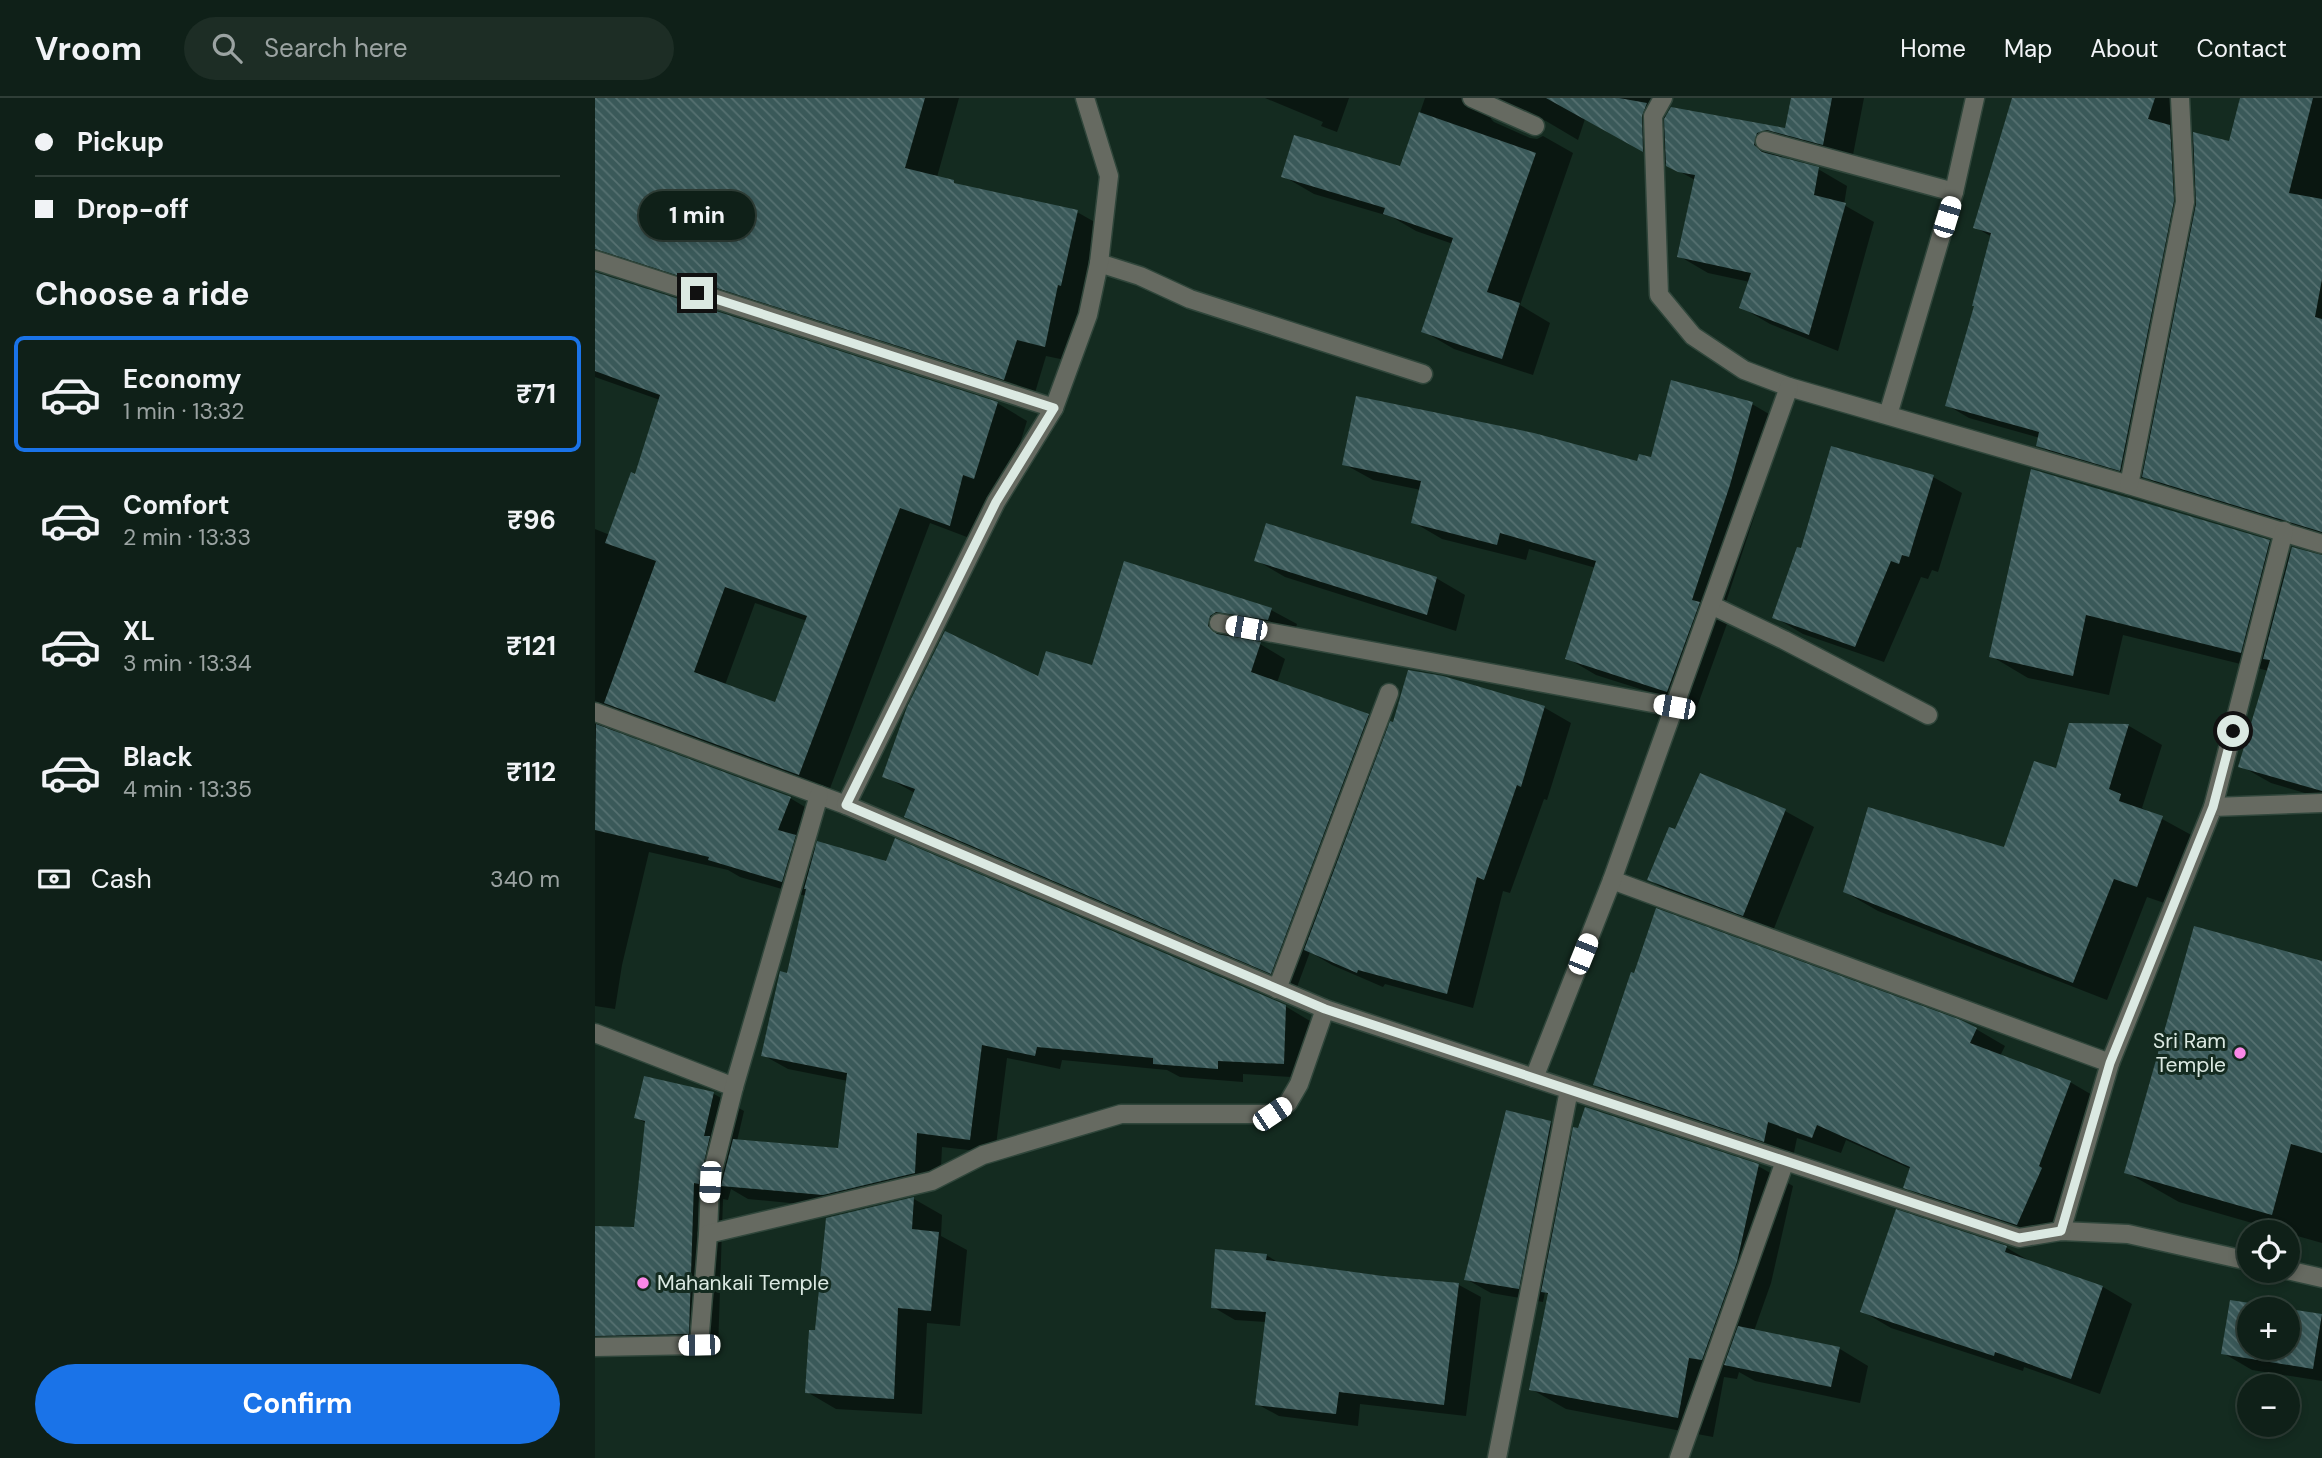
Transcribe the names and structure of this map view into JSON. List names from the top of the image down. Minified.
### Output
{"places":["Sri Ram Temple","Mahankali Temple"],"page":{"header":"Vroom","search":"Search here","nav":["Home","Map","About","Contact"],"banner":["Pickup","Drop-off"],"bubble":"1 min","heading":"Choose a ride","list":[{"name":"Economy","note":"1 min · 13:32","value":"₹71"},{"name":"Comfort","note":"2 min · 13:33","value":"₹96"},{"name":"XL","note":"3 min · 13:34","value":"₹121"},{"name":"Black","note":"4 min · 13:35","value":"₹112"}],"pay":["Cash","340 m"],"map_buttons":["+","−"],"buttons":"Confirm"}}
